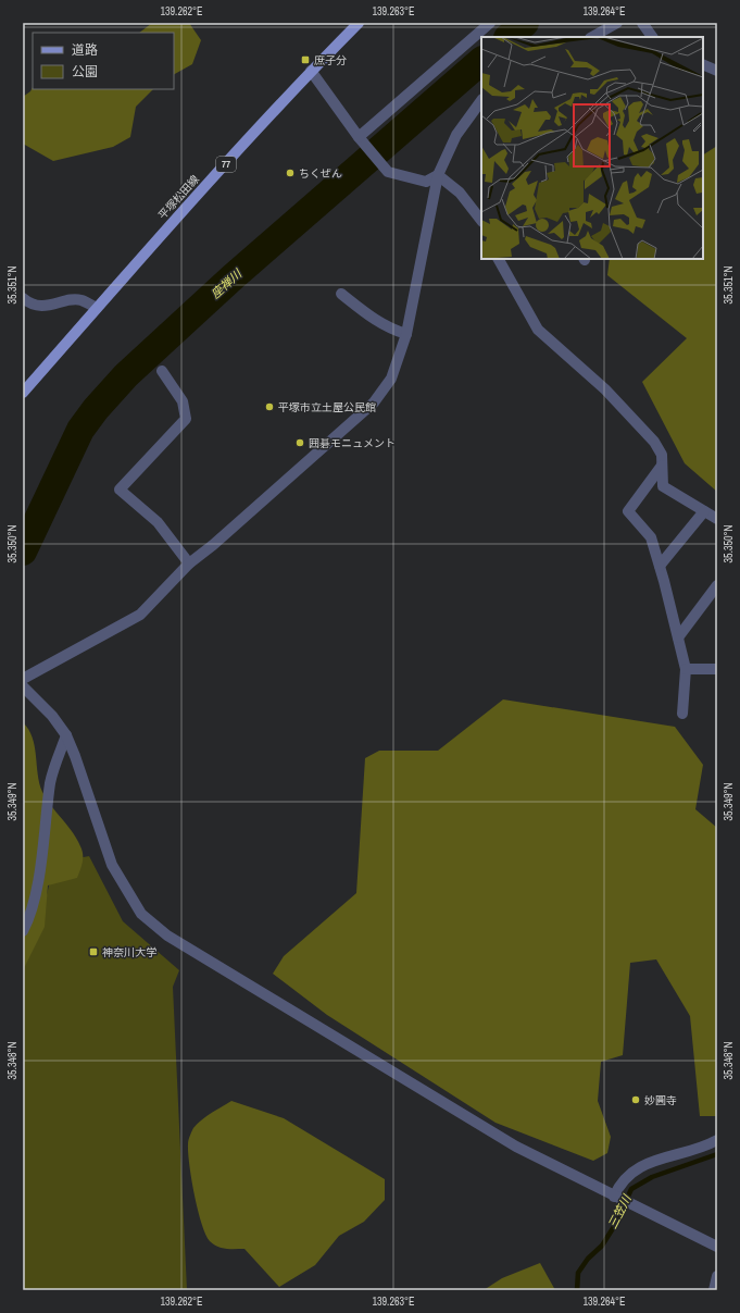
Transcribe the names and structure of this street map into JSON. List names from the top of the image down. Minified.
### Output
{"streets":{"main road":["77","平塚松田線"]},"water":["座禅川","三笠川"],"places":{"transit":["庶子分","神奈川大学"],"other":["ちくぜん","平塚市立土屋公民館","囲碁モニュメント","妙圓寺"]},"legend":["道路","公園"],"coordinates":["139.262°E","139.263°E","139.264°E","35.351°N","35.350°N","35.349°N","35.348°N"]}
